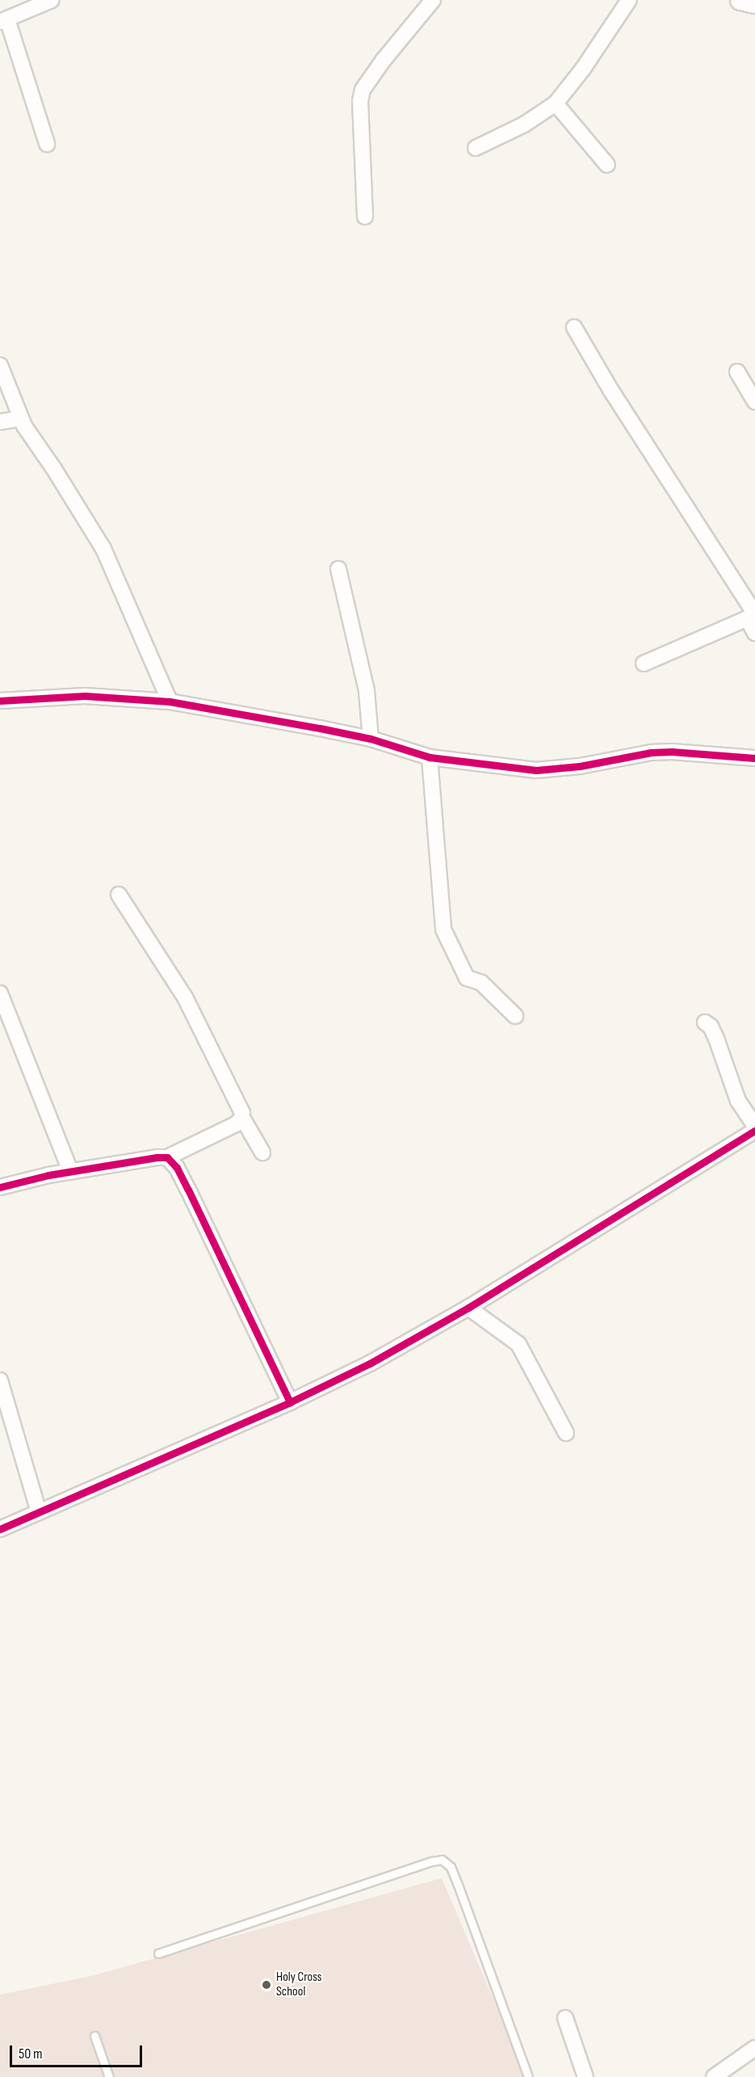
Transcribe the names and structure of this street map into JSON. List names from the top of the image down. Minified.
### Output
{"places":["Holy Cross School"],"scale_bar":"50 m"}
